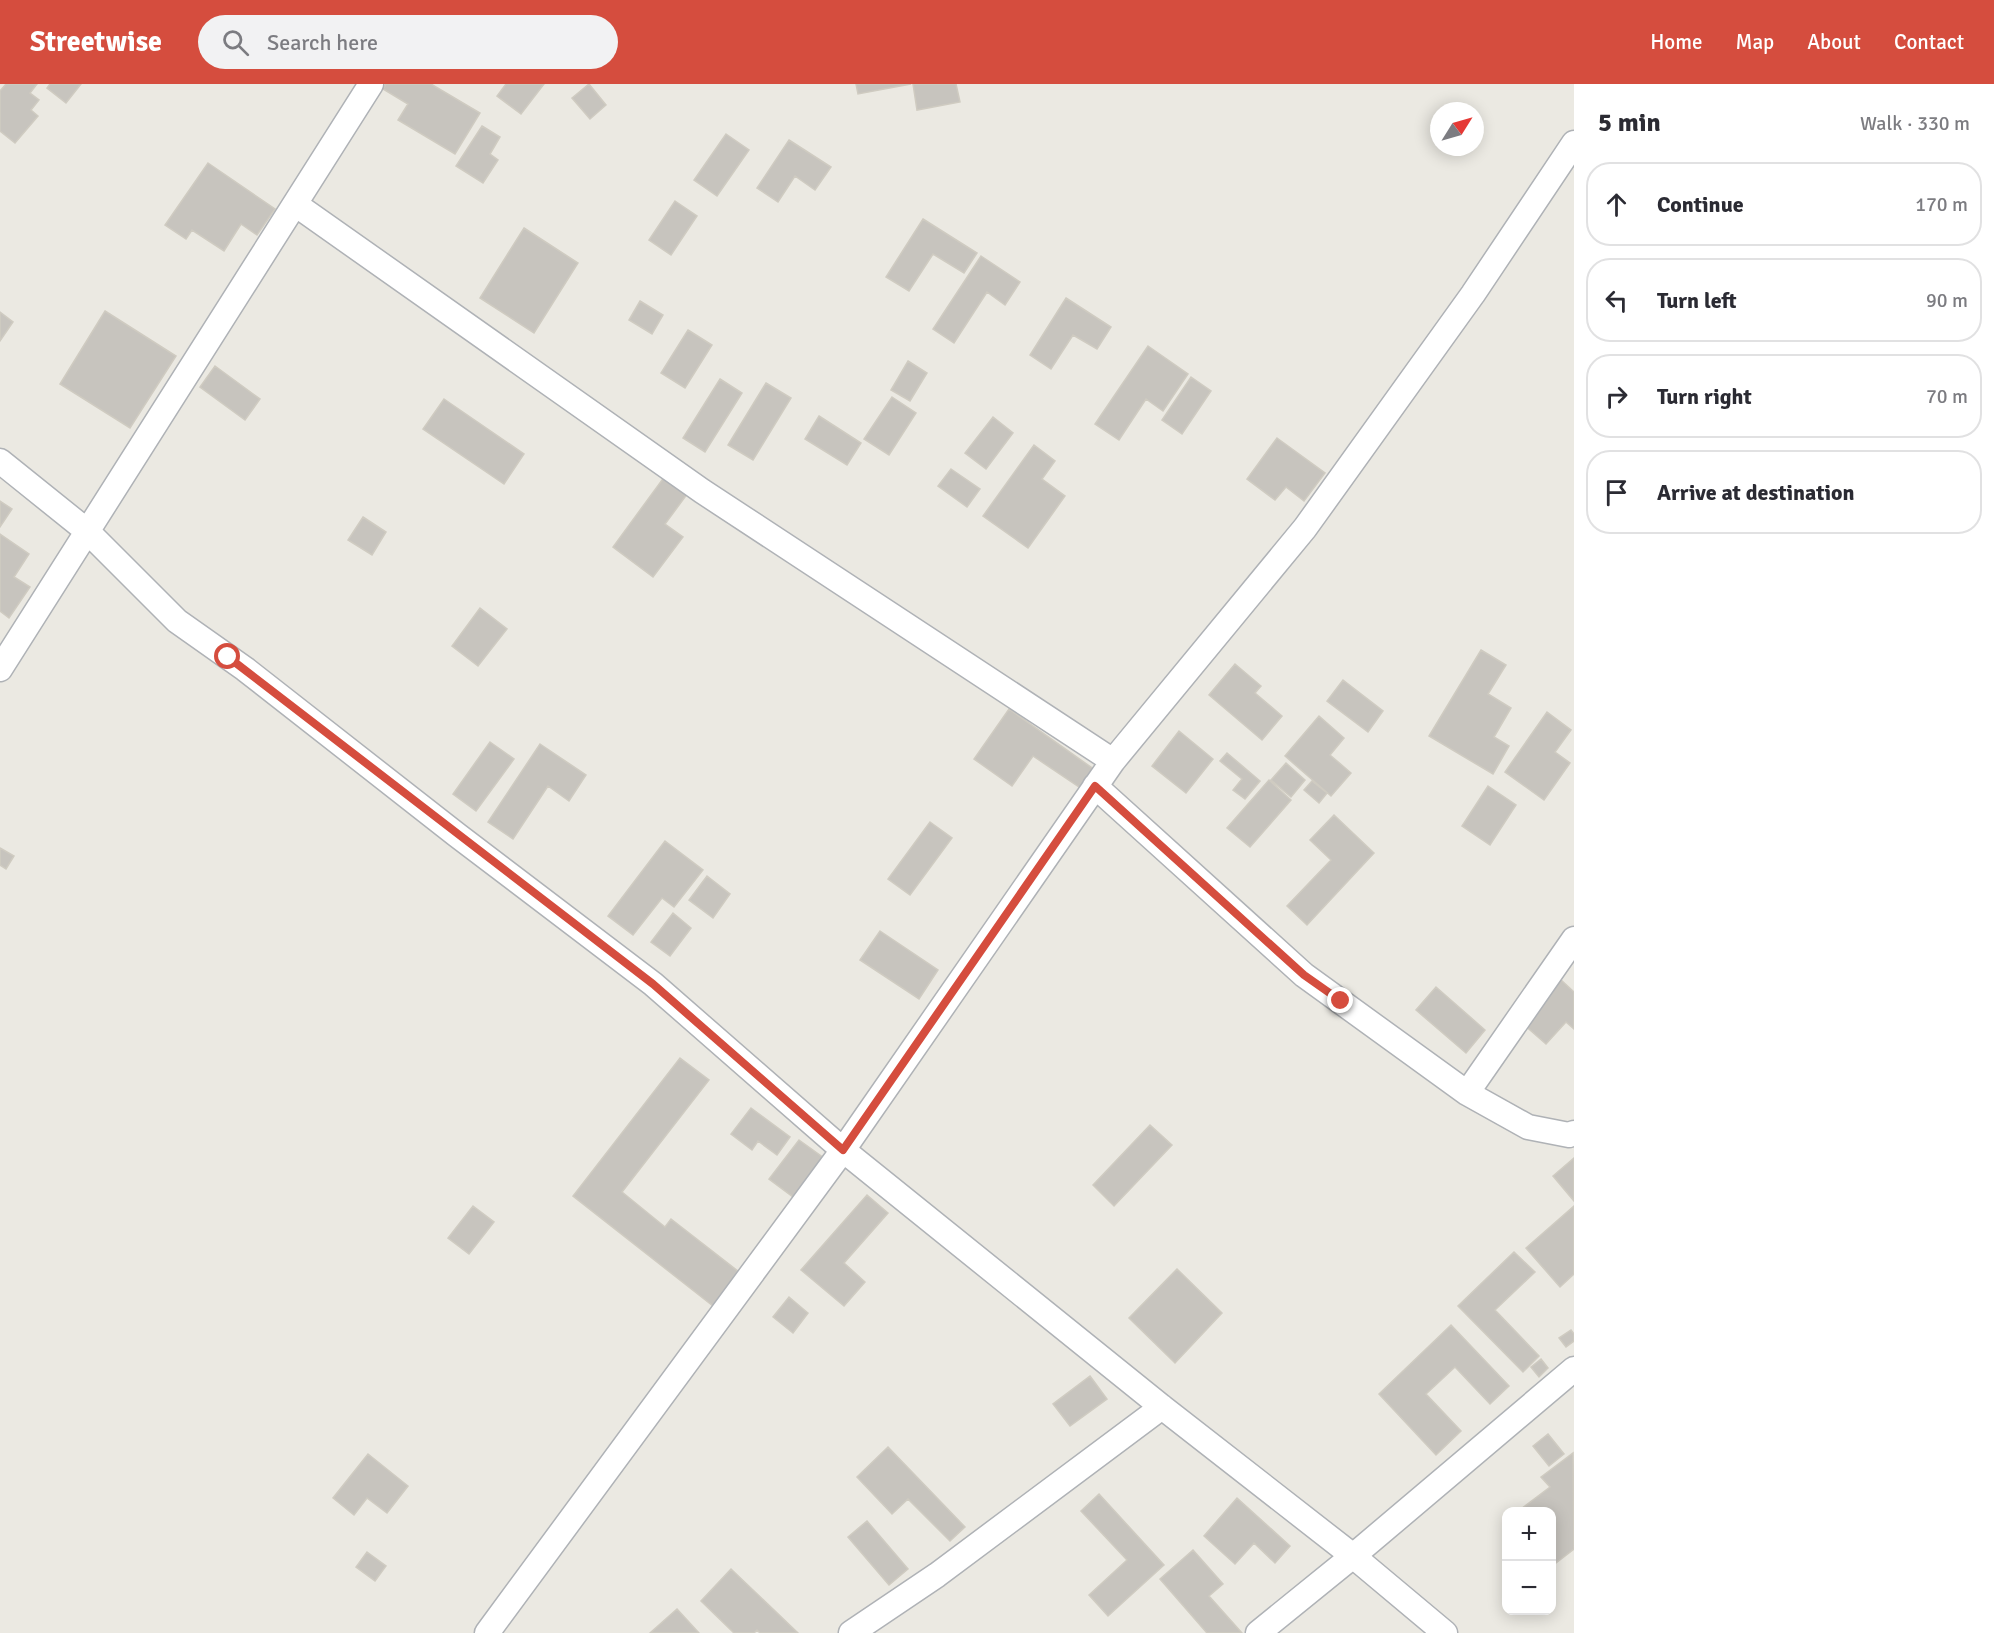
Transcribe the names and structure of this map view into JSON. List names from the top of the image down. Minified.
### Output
{"north":"top right","page":{"header":"Streetwise","search":"Search here","nav":["Home","Map","About","Contact"],"heading":["5 min","Walk · 330 m"],"list":[["Continue","170 m"],["Turn left","90 m"],["Turn right","70 m"],"Arrive at destination"],"map_buttons":["+","−"]}}
